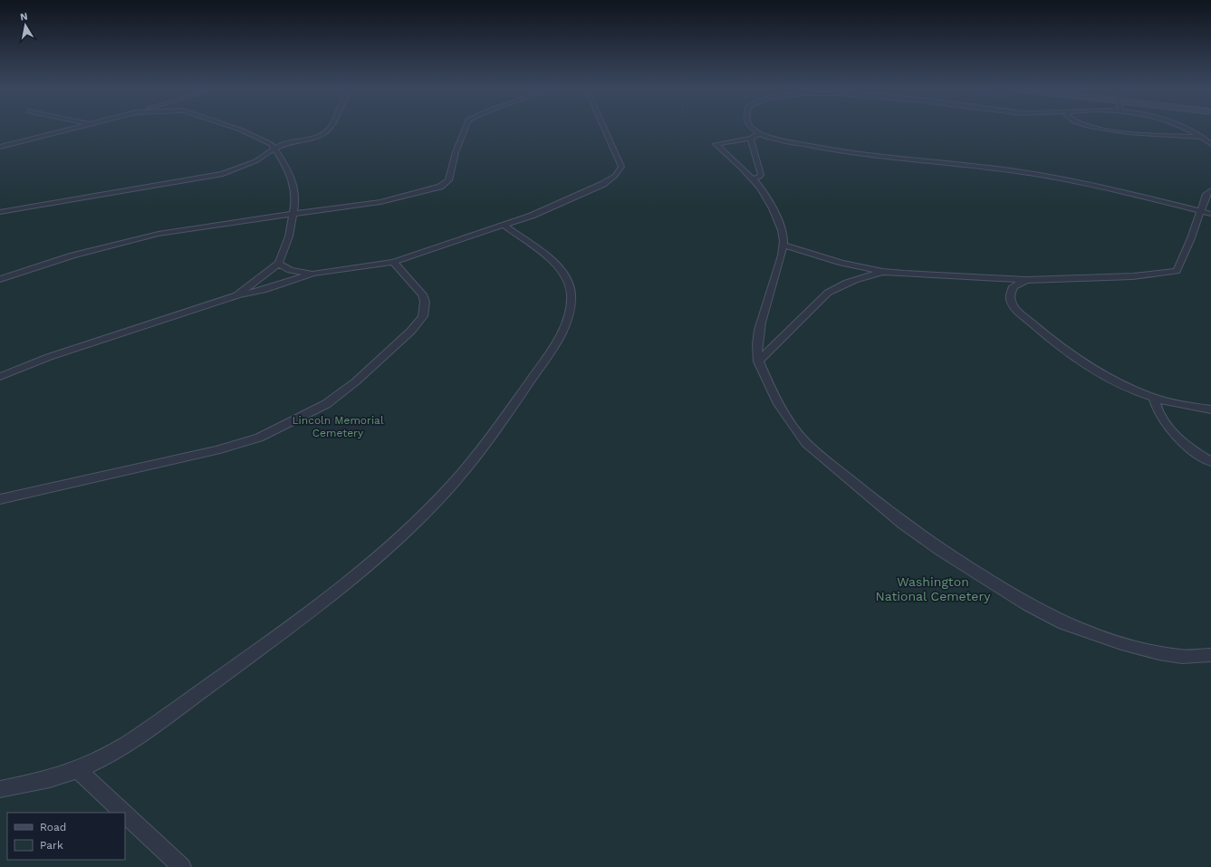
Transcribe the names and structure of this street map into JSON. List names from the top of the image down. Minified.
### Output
{"parks":["Lincoln Memorial Cemetery","Washington National Cemetery"],"legend":["Road","Park"],"north":"top"}
